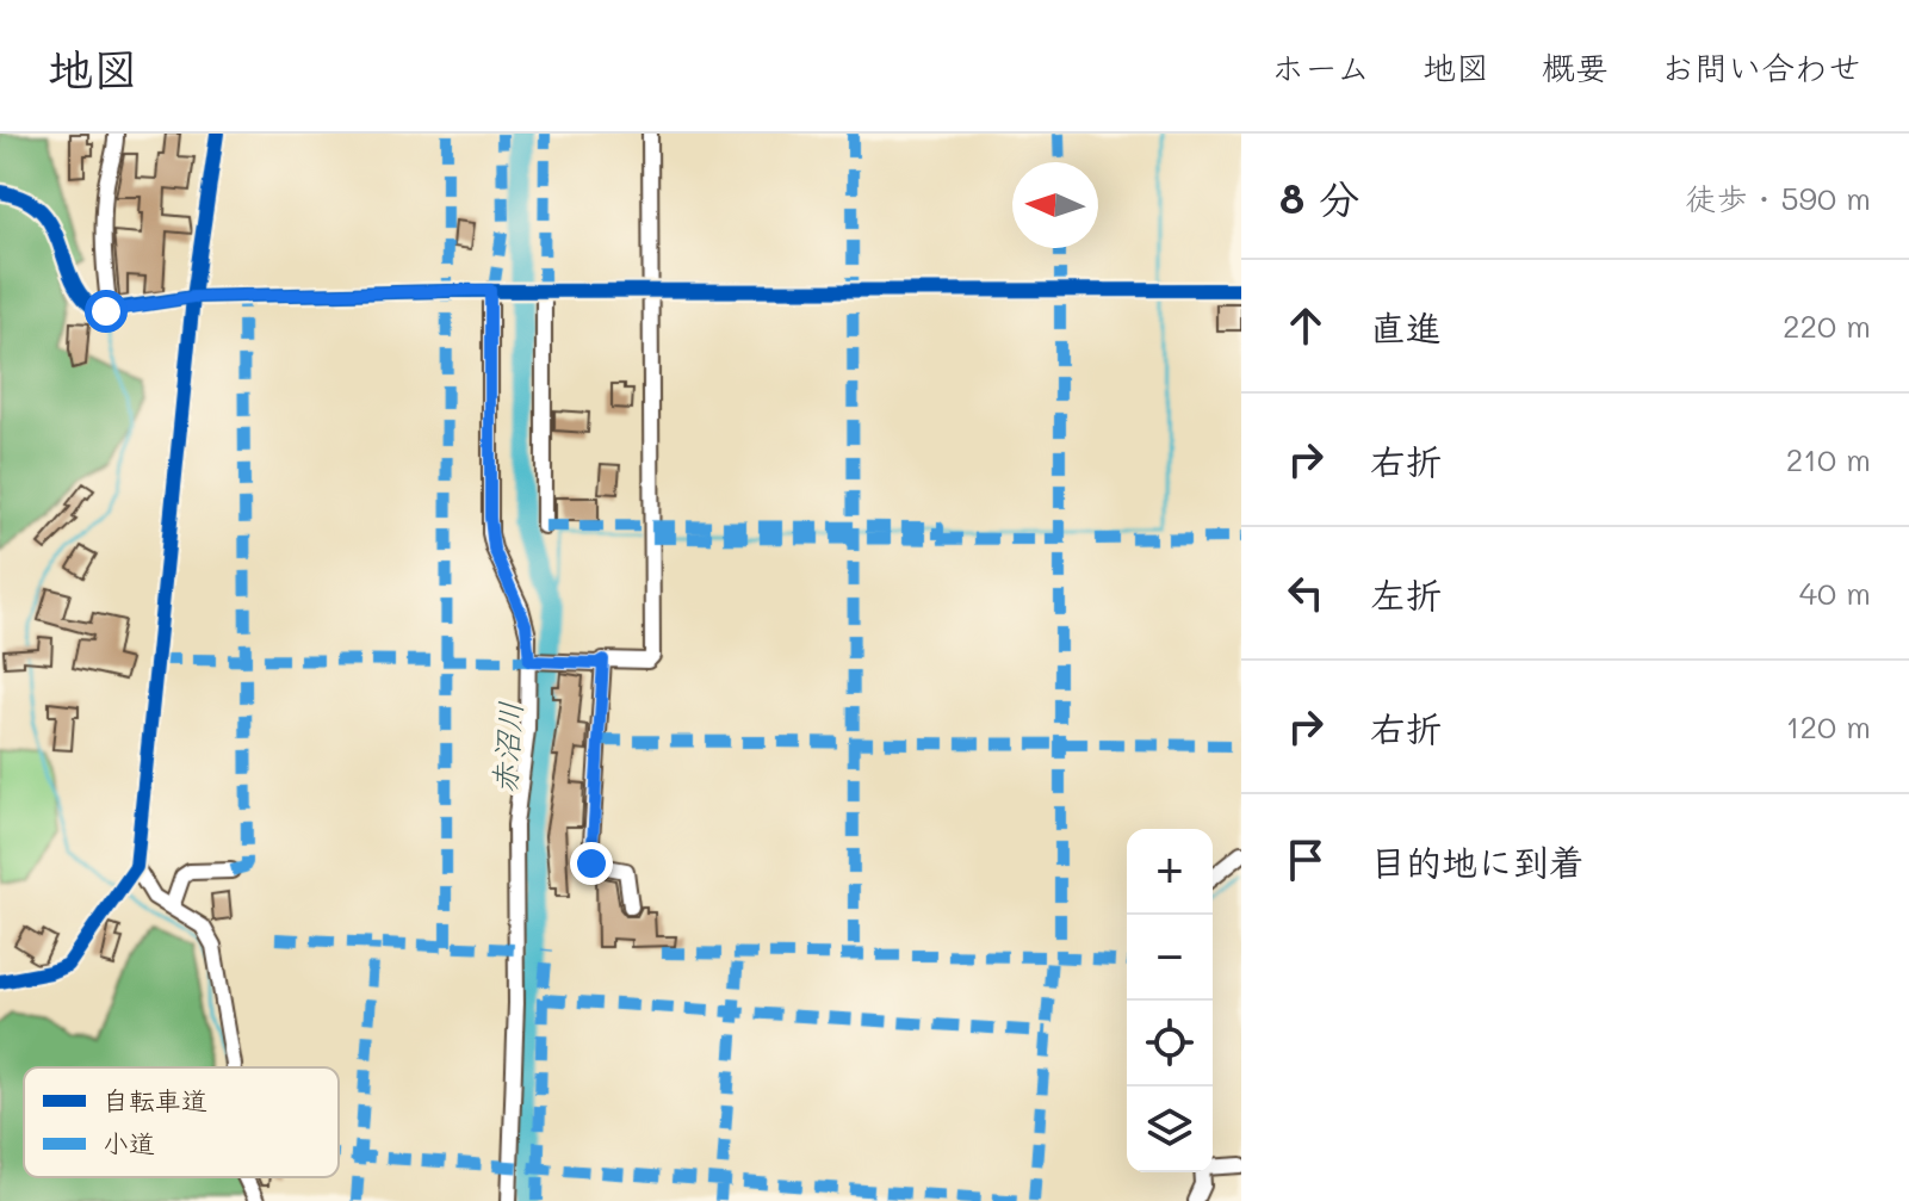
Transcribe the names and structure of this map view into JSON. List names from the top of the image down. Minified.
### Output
{"water":["赤沼川"],"legend":["自転車道","小道"],"north":"left","page":{"header":"地図","nav":["ホーム","地図","概要","お問い合わせ"],"heading":["8 分","徒歩 · 590 m"],"list":[["直進","220 m"],["右折","210 m"],["左折","40 m"],["右折","120 m"],"目的地に到着"],"map_buttons":["+","−"]}}
